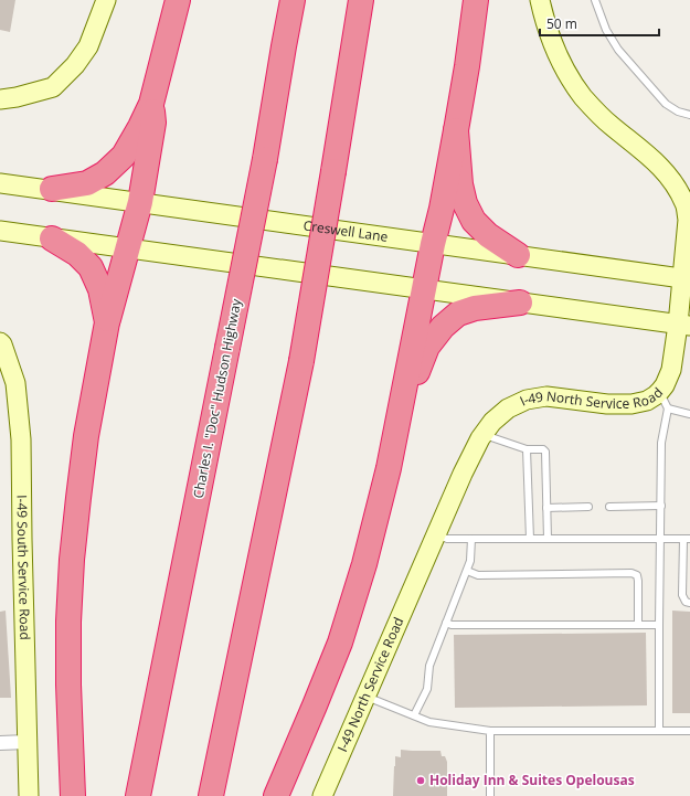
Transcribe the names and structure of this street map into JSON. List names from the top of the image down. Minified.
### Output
{"streets":{"highway":["Charles I. \"Doc\" Hudson Highway"],"street":["Creswell Lane","I-49 North Service Road","I-49 South Service Road"]},"crossings":[["Creswell Lane","I-49 North Service Road"]],"places":["Holiday Inn & Suites Opelousas"],"scale_bar":"50 m"}
